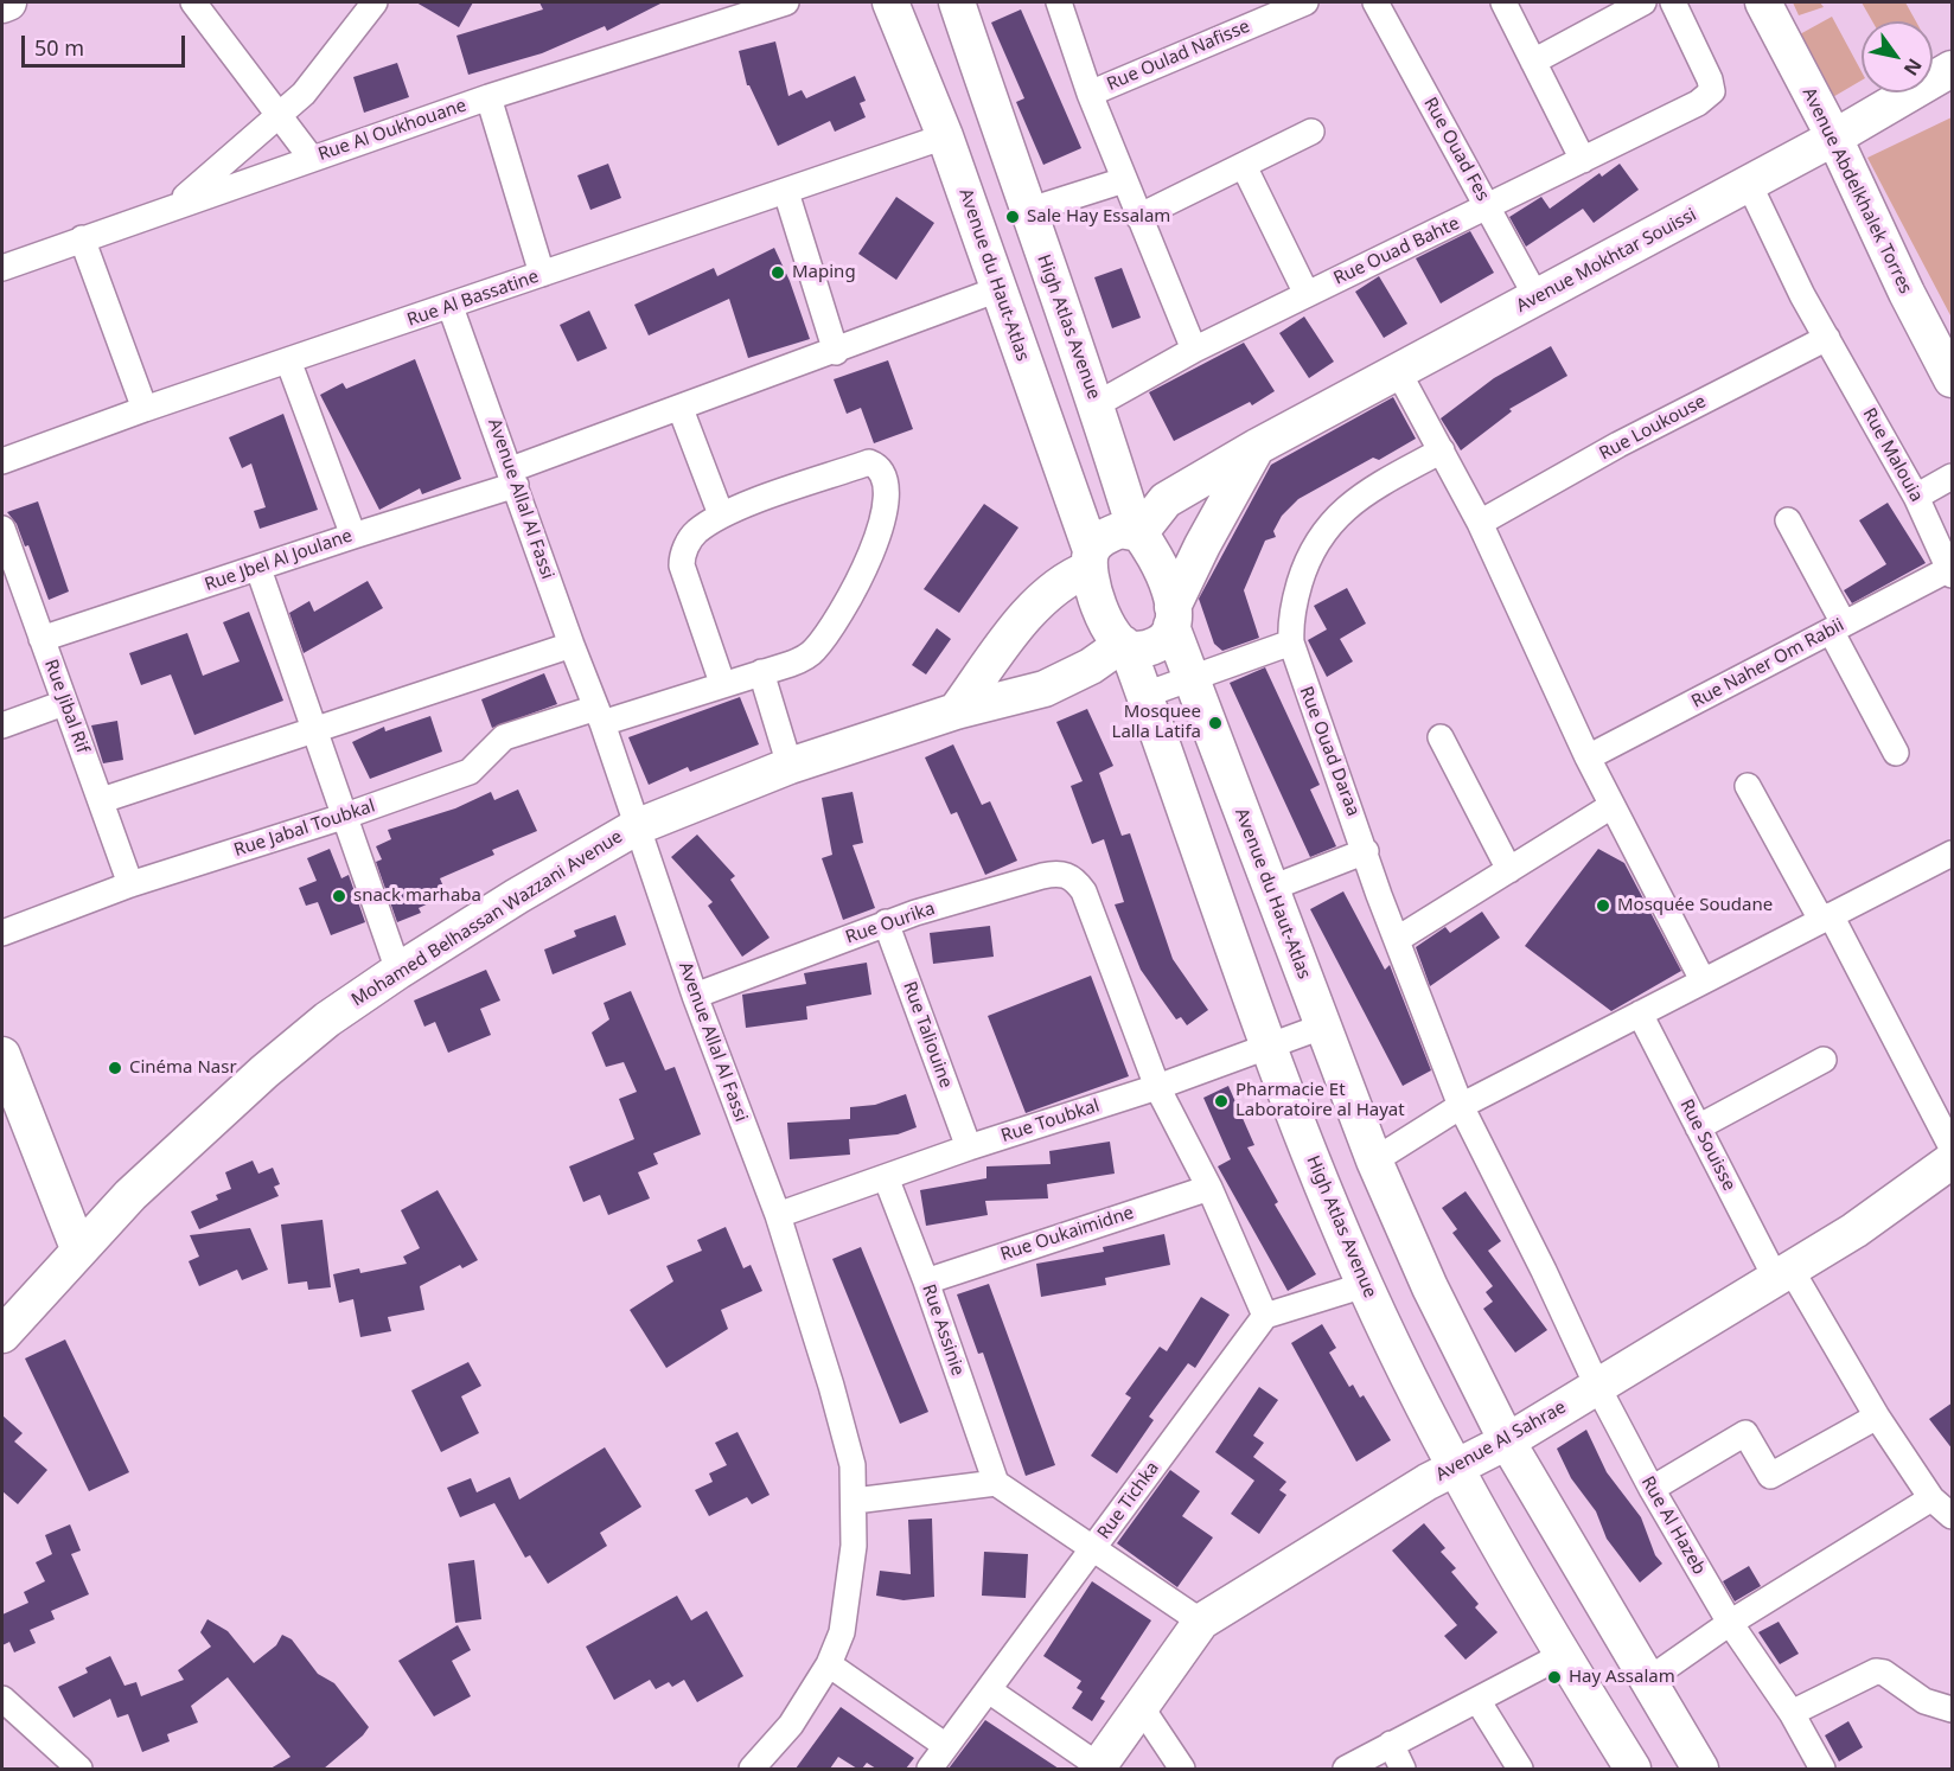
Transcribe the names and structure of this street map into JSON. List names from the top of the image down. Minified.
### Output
{"streets":{"street":["Rue Oulad Nafisse","Rue Al Oukhouane","Rue Ouad Fes","Avenue Abdelkhalek Torres","Rue Ouad Bahte","Avenue Mokhtar Souissi","Avenue du Haut-Atlas","Rue Al Bassatine","High Atlas Avenue","Rue Loukouse","Rue Malouia","Avenue Allal Al Fassi","Rue Jbel Al Joulane","Rue Naher Om Rabii","Rue Jibal Rif","Rue Ouad Daraa","Rue Jabal Toubkal","Mohamed Belhassan Wazzani Avenue","Rue Ourika","Rue Taliouine","Rue Toubkal","Rue Souisse","Rue Oukaimidne","Rue Assinie","Avenue Al Sahrae","Rue Tichka","Rue Al Hazeb"]},"crossings":[["Rue Ouad Fes","Rue Ouad Bahte"],["Rue Ouad Fes","Avenue Mokhtar Souissi"],["Avenue Abdelkhalek Torres","Avenue Mokhtar Souissi"],["Rue Ouad Bahte","High Atlas Avenue"],["Avenue Mokhtar Souissi","Avenue du Haut-Atlas"],["Avenue Mokhtar Souissi","High Atlas Avenue"],["Avenue Mokhtar Souissi","Rue Malouia"],["Avenue Mokhtar Souissi","Mohamed Belhassan Wazzani Avenue"],["Avenue du Haut-Atlas","Rue Al Bassatine"],["Avenue du Haut-Atlas","High Atlas Avenue"],["Avenue du Haut-Atlas","Rue Jbel Al Joulane"],["Avenue du Haut-Atlas","Mohamed Belhassan Wazzani Avenue"],["Avenue du Haut-Atlas","Rue Toubkal"],["Rue Al Bassatine","Avenue Allal Al Fassi"],["High Atlas Avenue","Mohamed Belhassan Wazzani Avenue"],["High Atlas Avenue","Rue Toubkal"],["High Atlas Avenue","Avenue Al Sahrae"],["Rue Loukouse","Rue Malouia"],["Rue Malouia","Rue Naher Om Rabii"],["Avenue Allal Al Fassi","Rue Jbel Al Joulane"],["Avenue Allal Al Fassi","Rue Jabal Toubkal"],["Avenue Allal Al Fassi","Mohamed Belhassan Wazzani Avenue"],["Avenue Allal Al Fassi","Rue Ourika"],["Avenue Allal Al Fassi","Rue Toubkal"],["Rue Jbel Al Joulane","Rue Jibal Rif"],["Rue Jibal Rif","Rue Jabal Toubkal"],["Rue Ouad Daraa","Rue Al Hazeb"],["Rue Ourika","Rue Taliouine"],["Rue Ourika","Rue Toubkal"],["Rue Taliouine","Rue Toubkal"],["Rue Toubkal","Rue Assinie"],["Rue Souisse","Avenue Al Sahrae"],["Rue Oukaimidne","Rue Assinie"],["Avenue Al Sahrae","Rue Al Hazeb"]],"places":["Sale Hay Essalam","Maping","Mosquee Lalla Latifa","snack marhaba","Mosquée Soudane","Cinéma Nasr","Pharmacie Et Laboratoire al Hayat","Hay Assalam"],"scale_bar":"50 m","north":"bottom right"}
